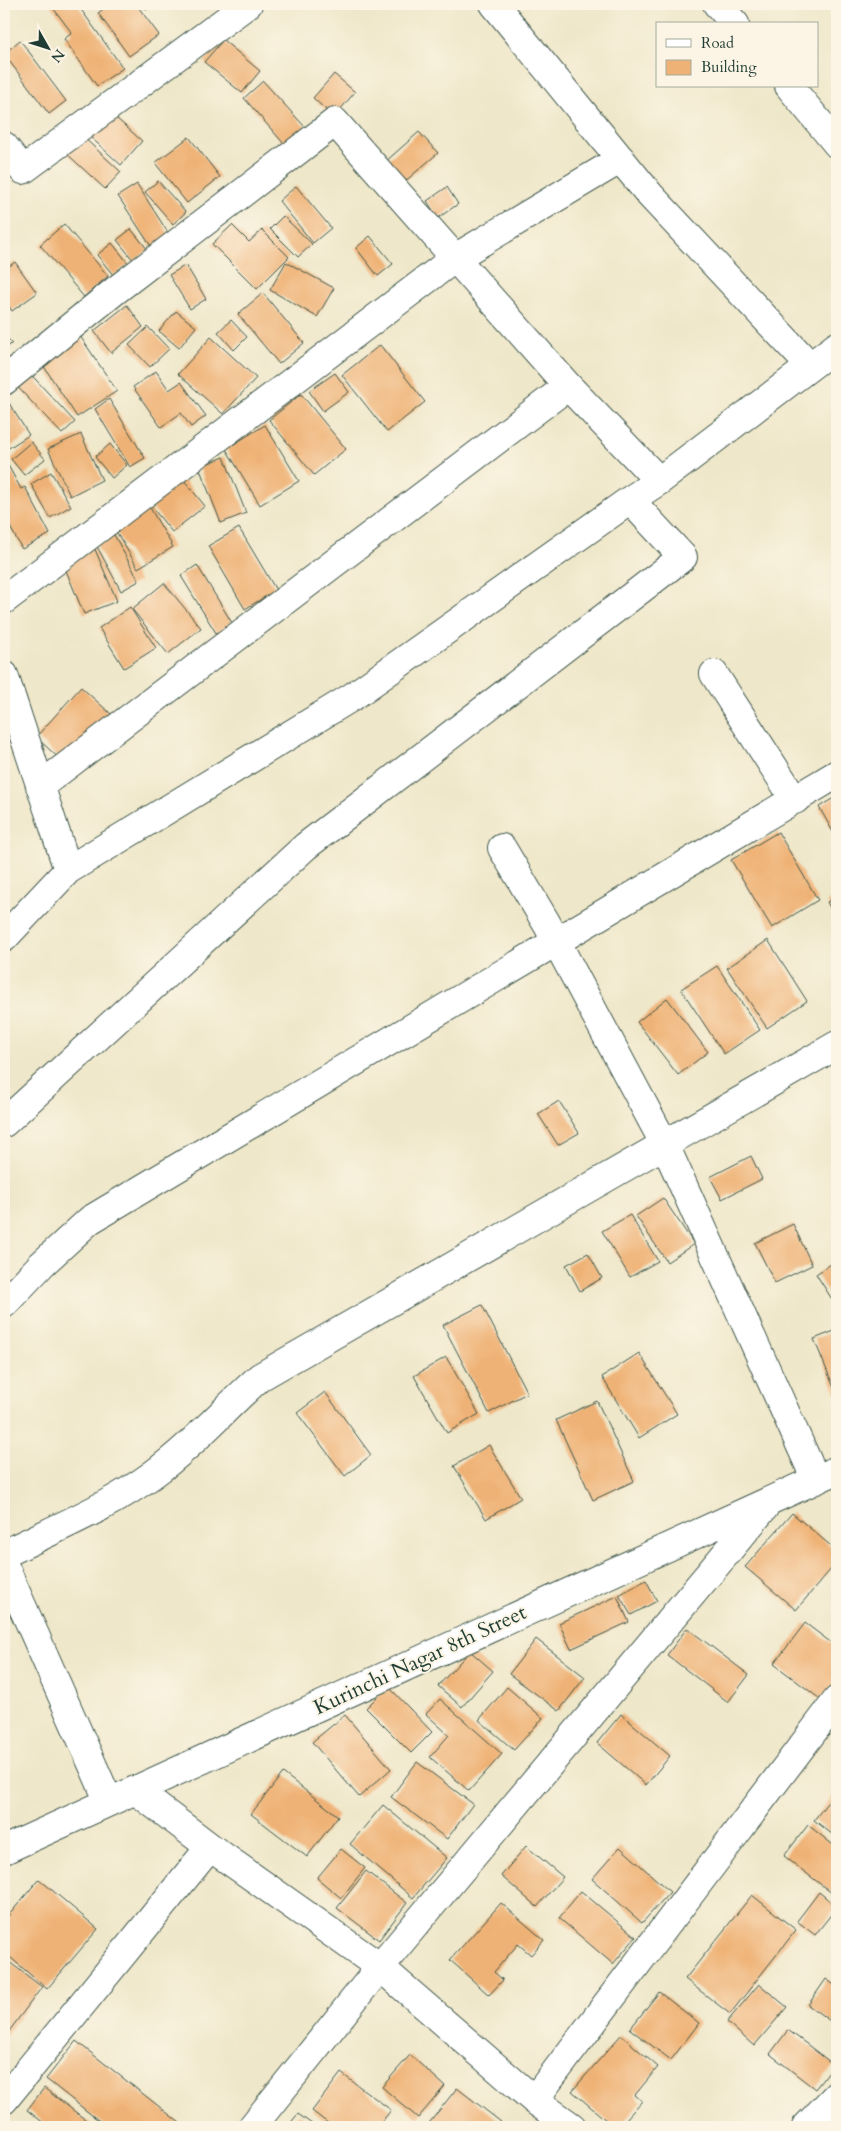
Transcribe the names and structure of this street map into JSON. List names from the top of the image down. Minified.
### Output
{"streets":{"street":["Kurinchi Nagar 8th Street"]},"legend":["Road","Building"],"north":"bottom right"}
